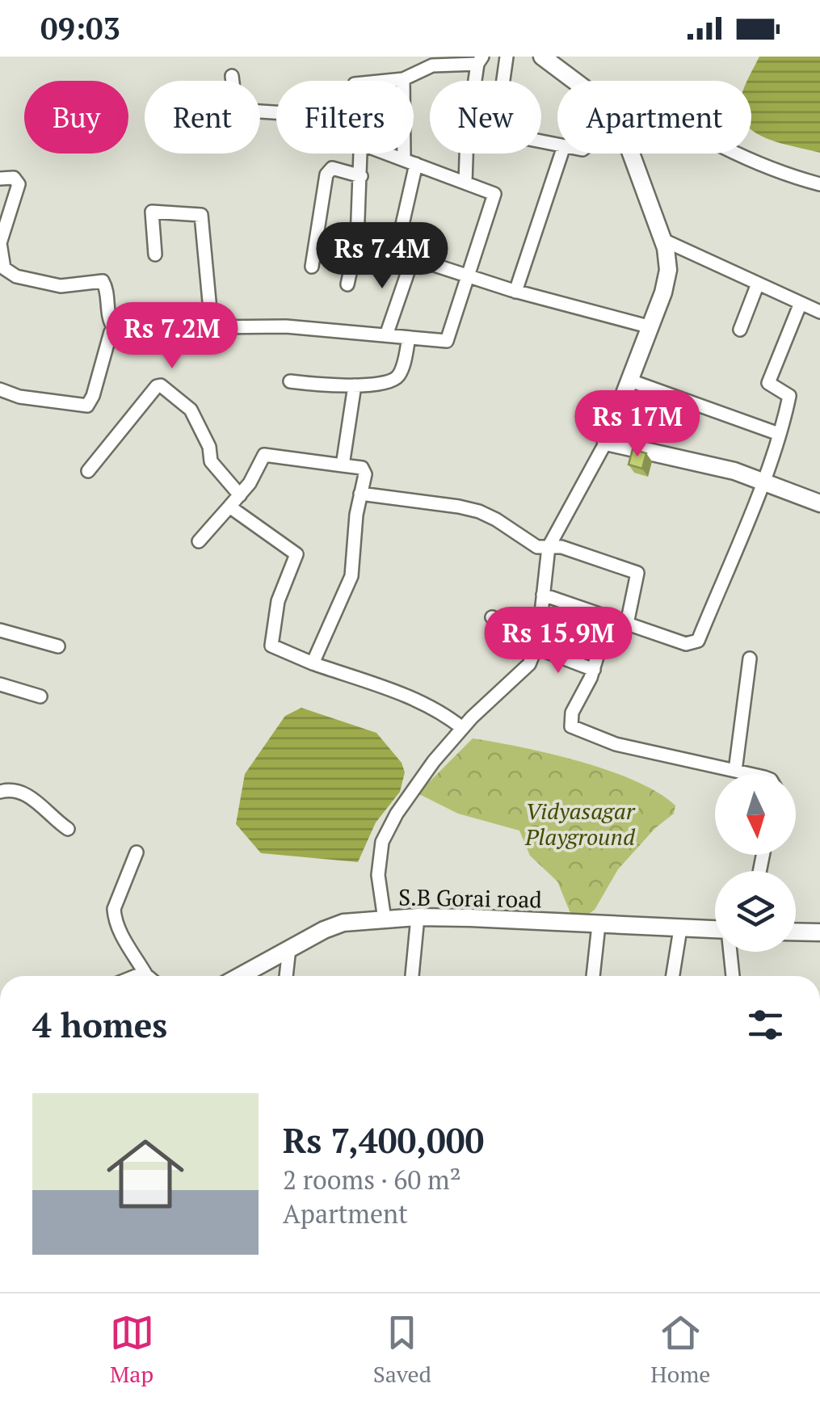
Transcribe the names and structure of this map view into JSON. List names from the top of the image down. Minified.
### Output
{"streets":{"street":["S.B Gorai road"]},"parks":["Vidyasagar Playground"],"north":"bottom","page":{"status":"09:03","chip":["Buy","Rent","Filters","New","Apartment"],"price":["Rs 7.4M","Rs 7.2M","Rs 17M","Rs 15.9M"],"heading":"4 homes","list":[{"name":"Rs 7,400,000","note":"2 rooms · 60 m² · Apartment"}],"tabs":["Map","Saved","Home"]}}
